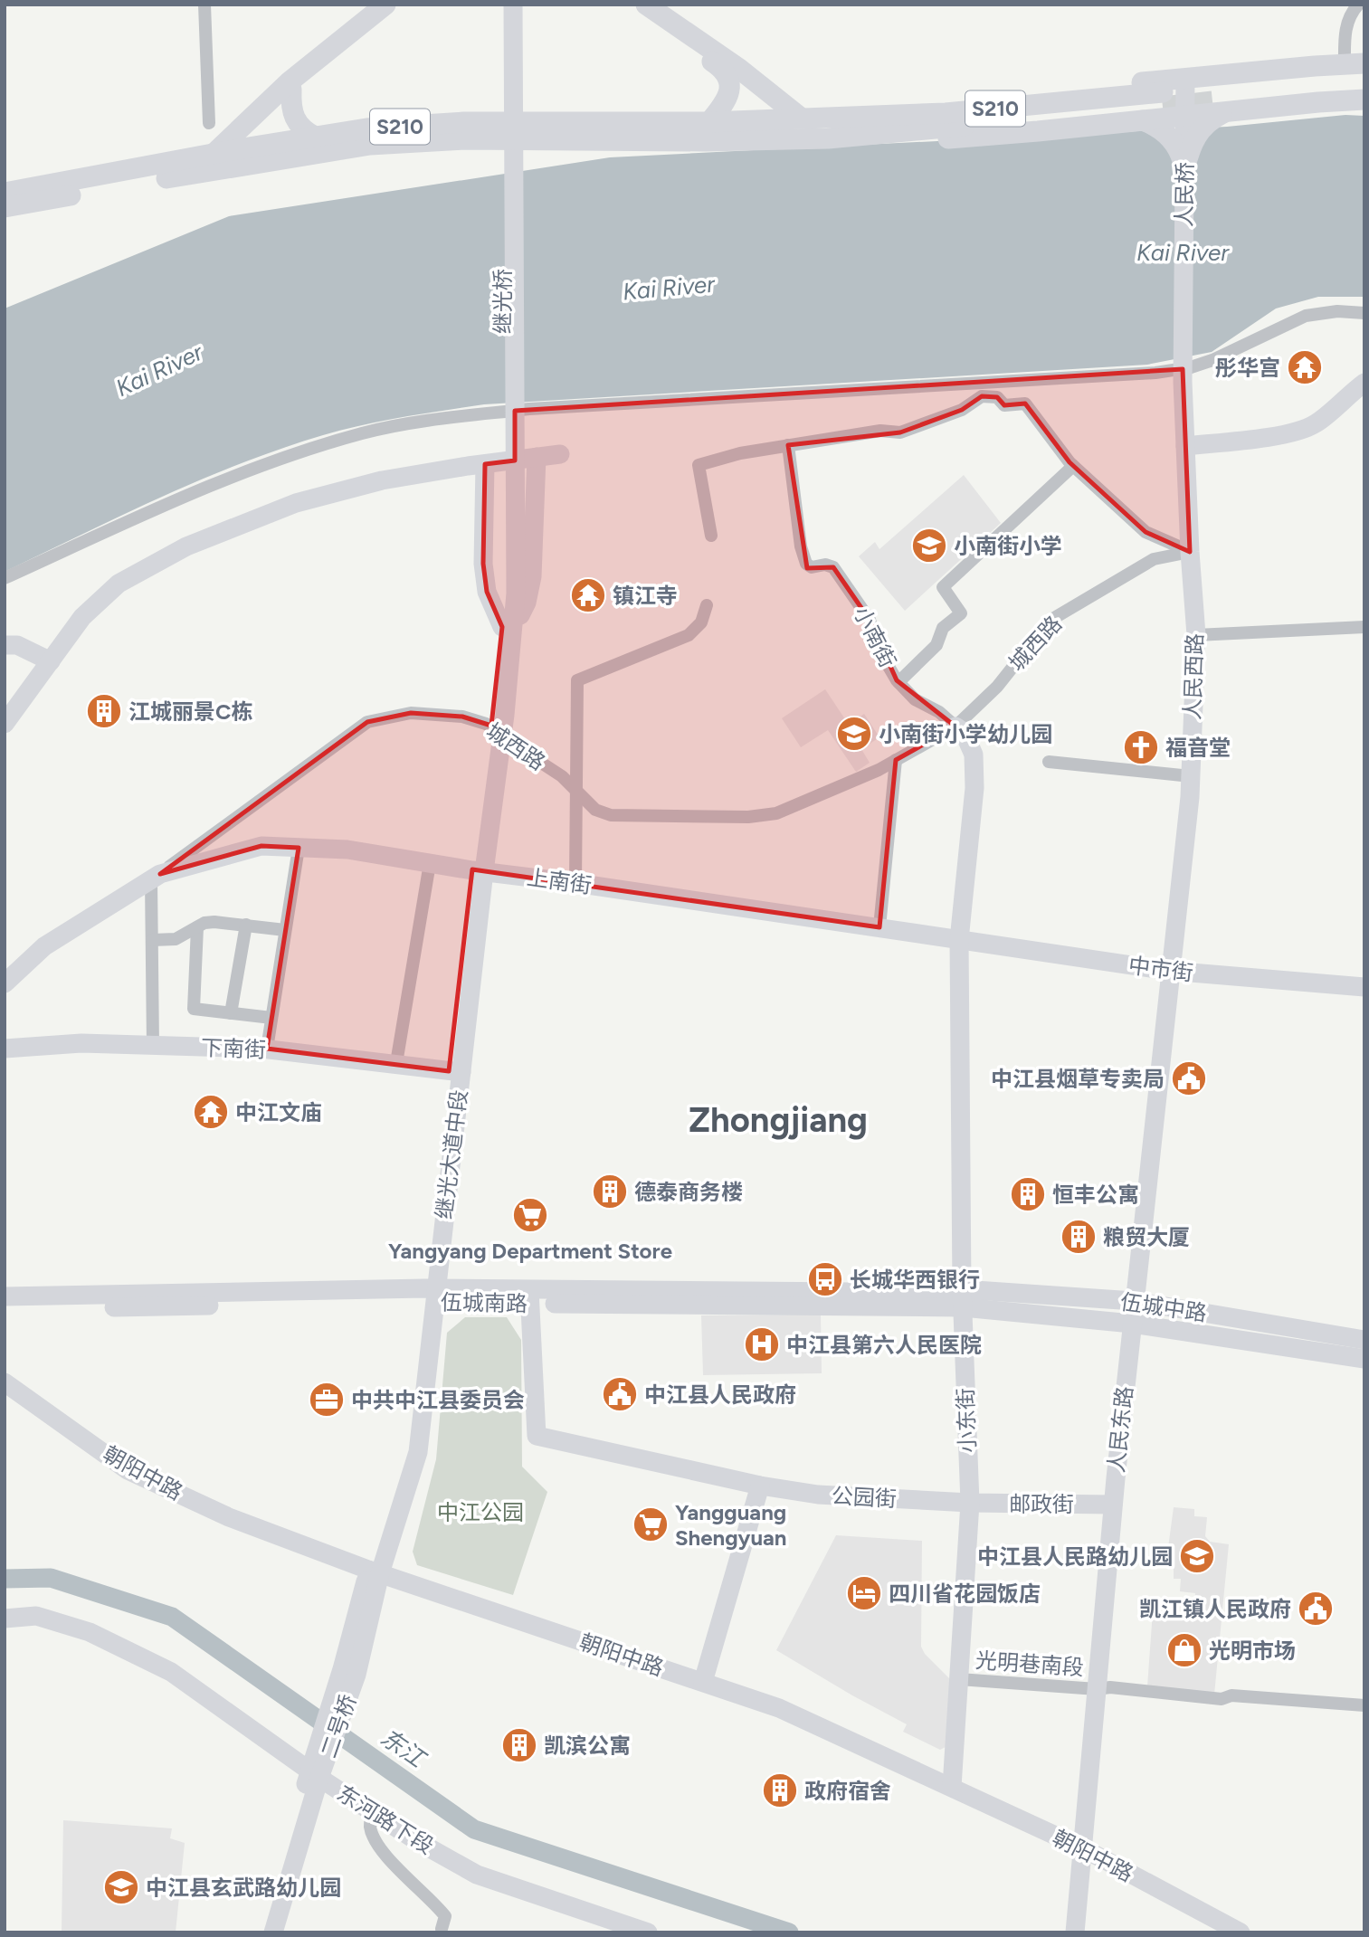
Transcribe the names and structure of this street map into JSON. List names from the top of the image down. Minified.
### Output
{"streets":{"main road":["S210"],"street":["人民桥","继光桥","小南街","城西路","人民西路","上南街","中市街","下南街","继光大道中段","伍城南路","伍城中路","小东街","人民东路","朝阳中路","公园街","邮政街","光明巷南段","二号桥","东河路下段"]},"crossings":[["人民桥","人民西路"],["继光桥","继光大道中段"],["小南街","城西路"],["小南街","上南街"],["小南街","中市街"],["小南街","小东街"],["城西路","人民西路"],["城西路","上南街"],["城西路","继光大道中段"],["人民西路","中市街"],["人民西路","人民东路"],["上南街","中市街"],["上南街","继光大道中段"],["上南街","小东街"],["中市街","小东街"],["中市街","人民东路"],["下南街","继光大道中段"],["继光大道中段","伍城南路"],["继光大道中段","朝阳中路"],["继光大道中段","二号桥"],["伍城南路","伍城中路"],["伍城南路","小东街"],["伍城南路","公园街"],["伍城中路","小东街"],["伍城中路","人民东路"],["小东街","朝阳中路"],["小东街","公园街"],["小东街","邮政街"],["小东街","光明巷南段"],["人民东路","朝阳中路"],["人民东路","邮政街"],["人民东路","光明巷南段"],["公园街","邮政街"],["二号桥","东河路下段"]],"districts":["Zhongjiang"],"water":["Kai River","东江"],"parks":["中江公园"],"places":{"temple":["彤华宫","镇江寺","中江文庙"],"school or university":["小南街小学","小南街小学幼儿园","中江县人民路幼儿园","中江县玄武路幼儿园"],"building":["江城丽景C栋","德泰商务楼","恒丰公寓","粮贸大厦","凯滨公寓","政府宿舍"],"church":["福音堂"],"public building":["中江县烟草专卖局","中江县人民政府","凯江镇人民政府"],"supermarket":["Yangyang Department Store","Yangguang Shengyuan"],"bus stop":["长城华西银行"],"hospital":["中江县第六人民医院"],"office":["中共中江县委员会"],"hotel":["四川省花园饭店"],"shop":["光明市场"]}}
